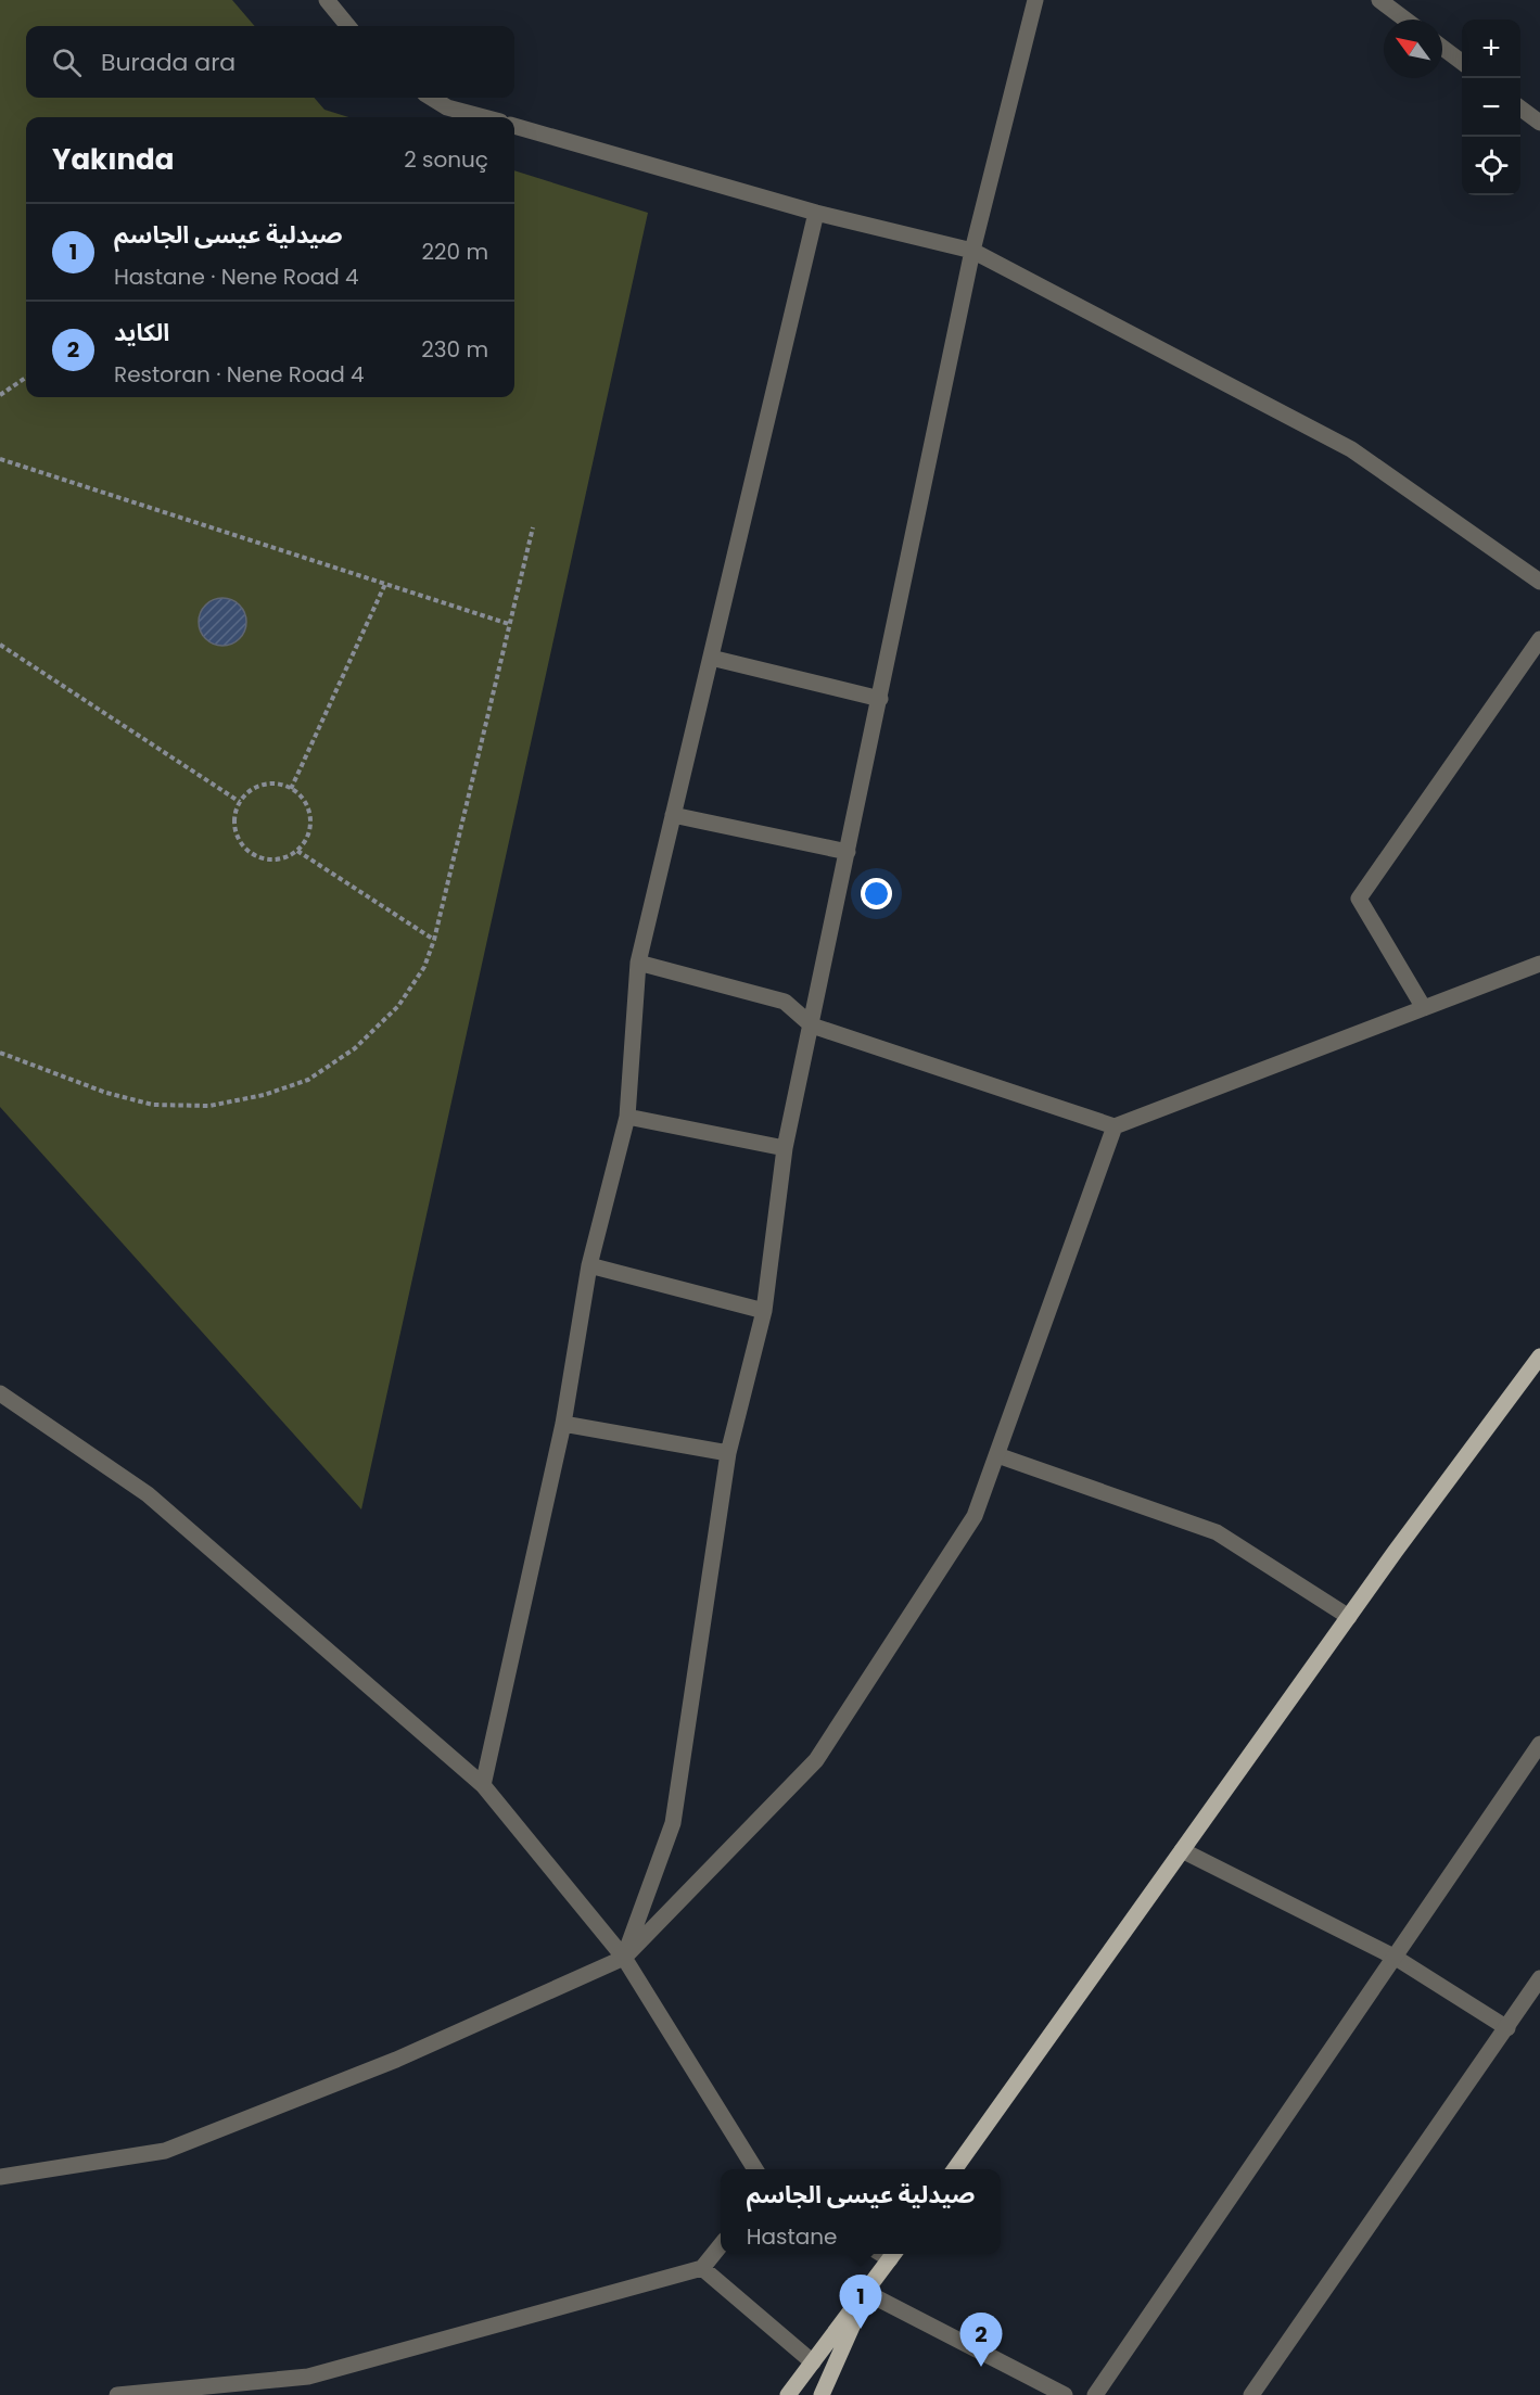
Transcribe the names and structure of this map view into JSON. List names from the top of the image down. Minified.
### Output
{"north":"top left","page":{"map_buttons":["+","−"],"search":"Burada ara","heading":["Yakında","2 sonuç"],"list":[{"mark":"1","name":"صيدلية عيسى الجاسم","note":"Hastane · Nene Road 4","value":"220 m"},{"mark":"2","name":"الكايد","note":"Restoran · Nene Road 4","value":"230 m"}],"popup":["صيدلية عيسى الجاسم","Hastane"],"pins":["1","2"]}}
